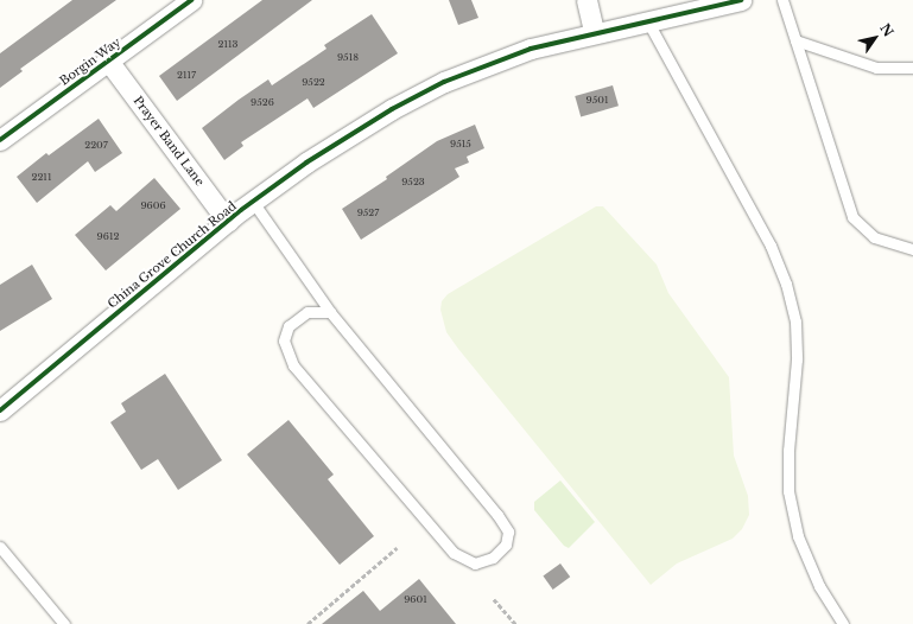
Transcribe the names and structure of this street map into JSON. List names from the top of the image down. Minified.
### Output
{"streets":{"street":["Borgin Way","Prayer Band Lane","China Grove Church Road"]},"crossings":[["Borgin Way","Prayer Band Lane"],["Prayer Band Lane","China Grove Church Road"]],"house_numbers":["2113","9518","2117","9522","9501","9526","9515","2207","2211","9523","9606","9527","9612","9601"],"north":"top right"}
